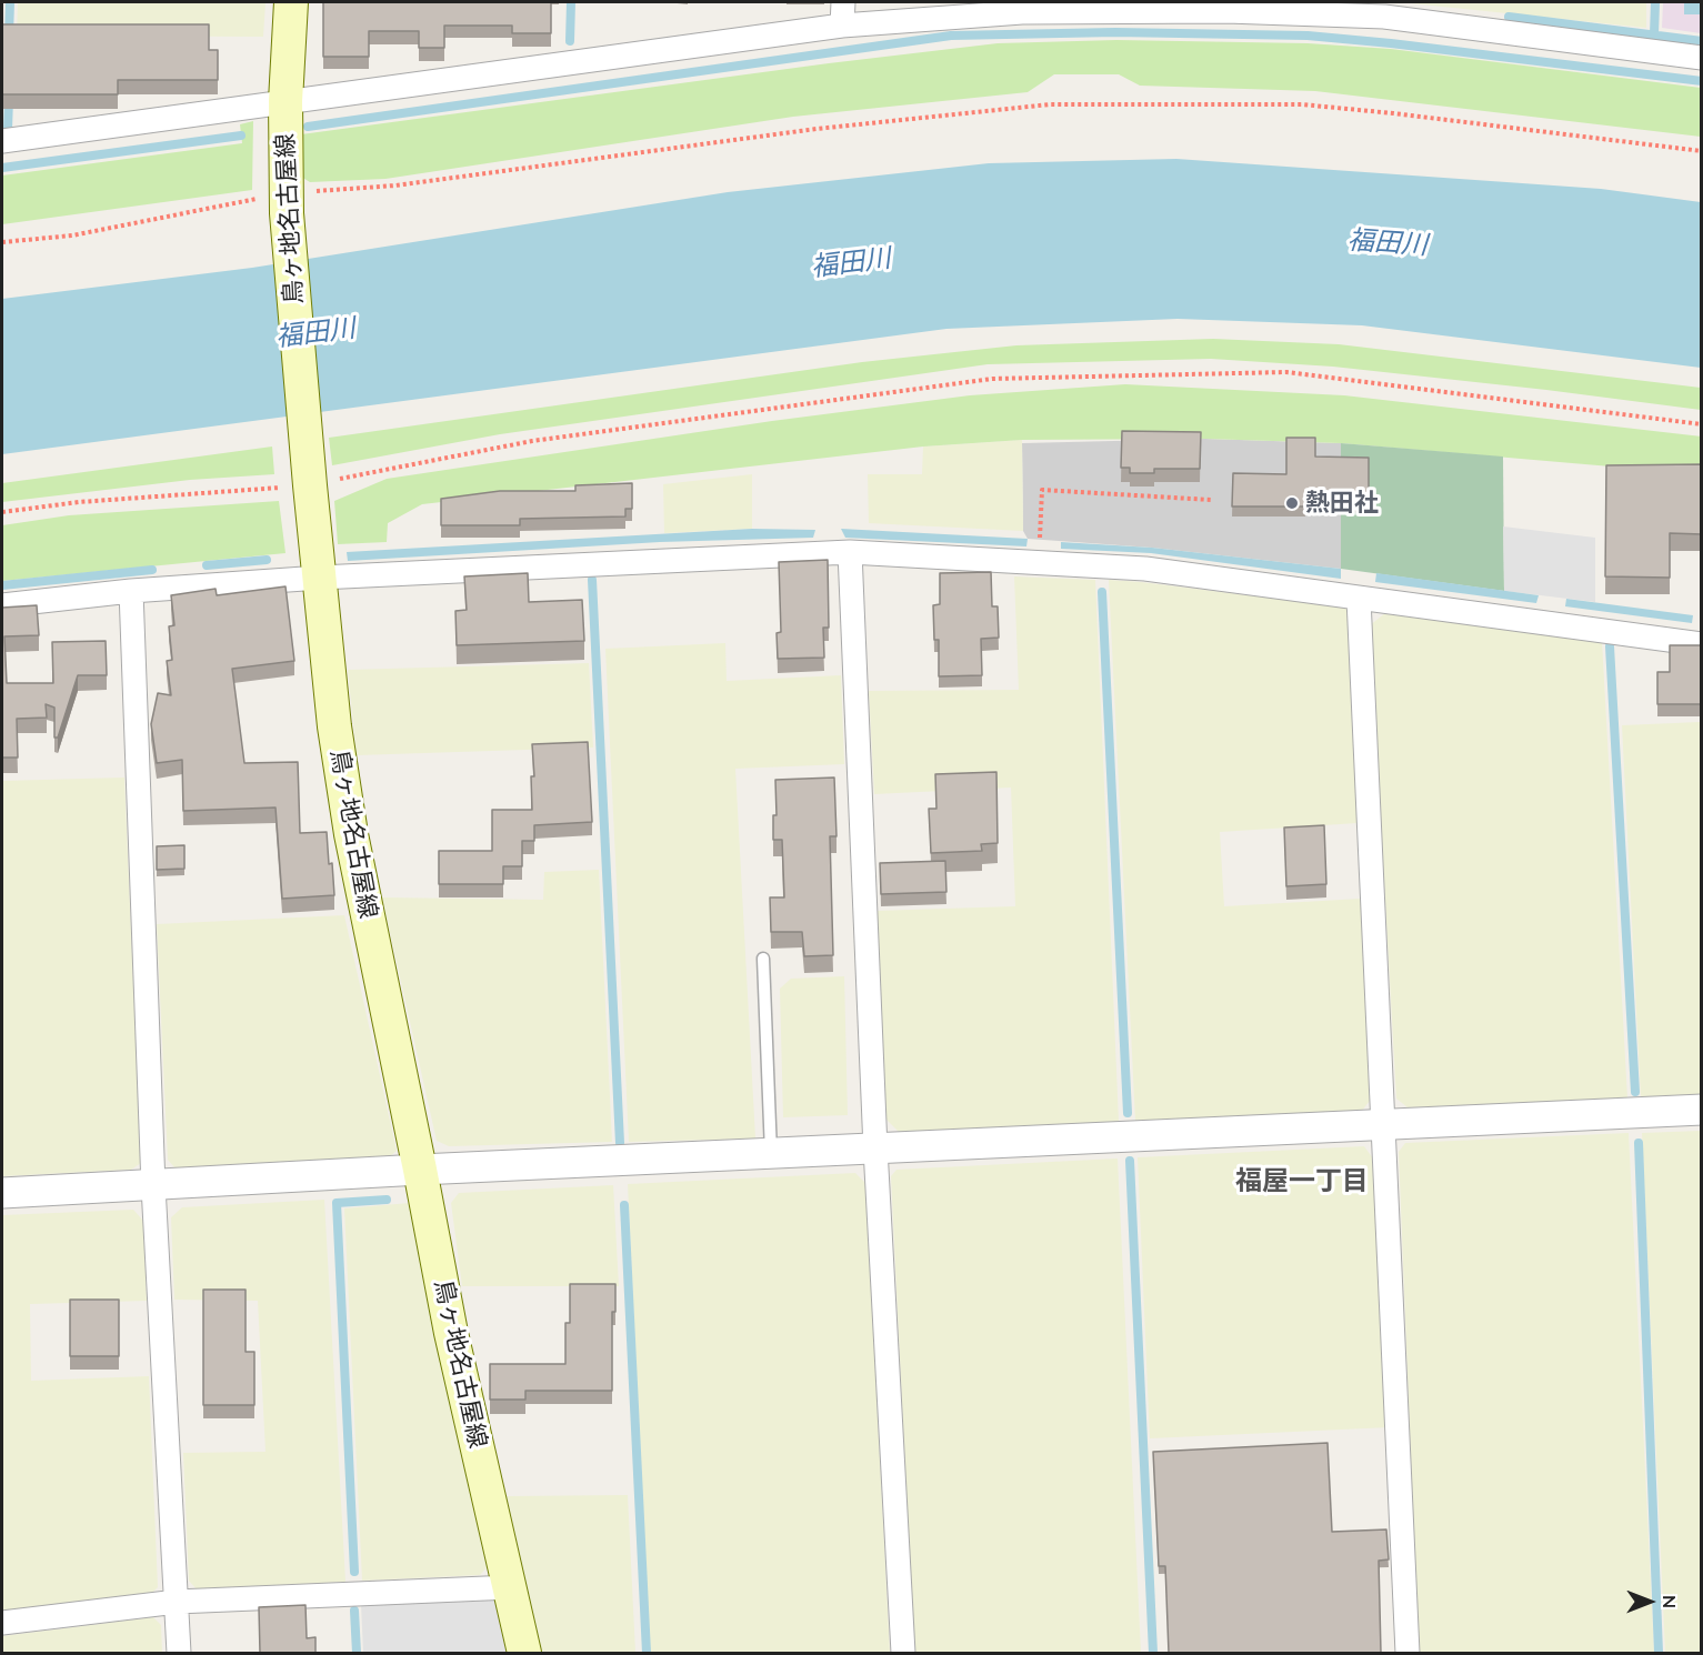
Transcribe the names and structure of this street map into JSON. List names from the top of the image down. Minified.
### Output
{"streets":{"main road":["鳥ヶ地名古屋線"]},"districts":["福屋一丁目"],"water":["福田川"],"places":["熱田社"],"north":"right"}
